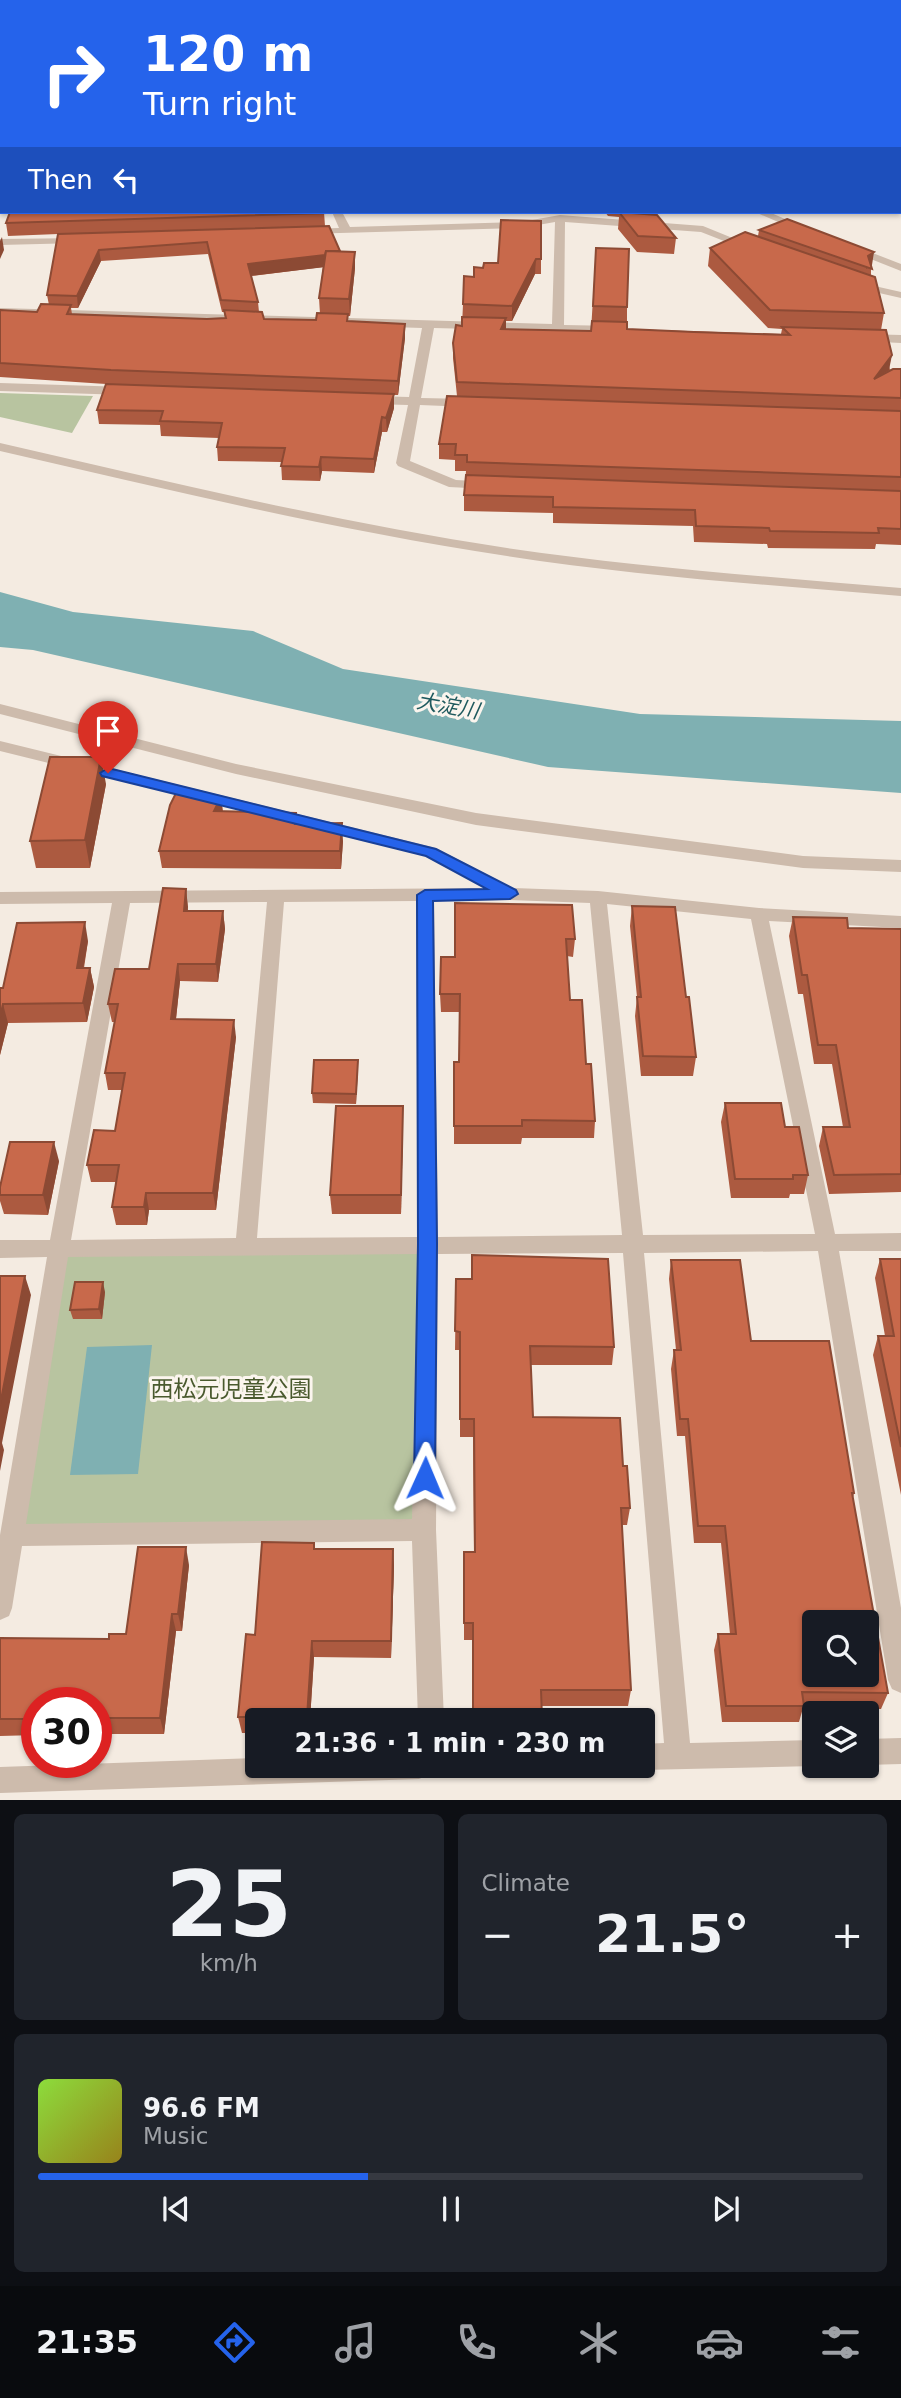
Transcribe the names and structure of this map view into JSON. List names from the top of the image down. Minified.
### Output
{"water":["大淀川"],"parks":["西松元児童公園"],"page":{"turn":["120 m","Turn right"],"then":"Then","limit":"30","trip":"21:36 · 1 min · 230 m","tile":[["25","km/h"],"Climate"],"heat":["−","21.5°","+"],"song":["96.6 FM","Music"],"tabs":"21:35"}}
